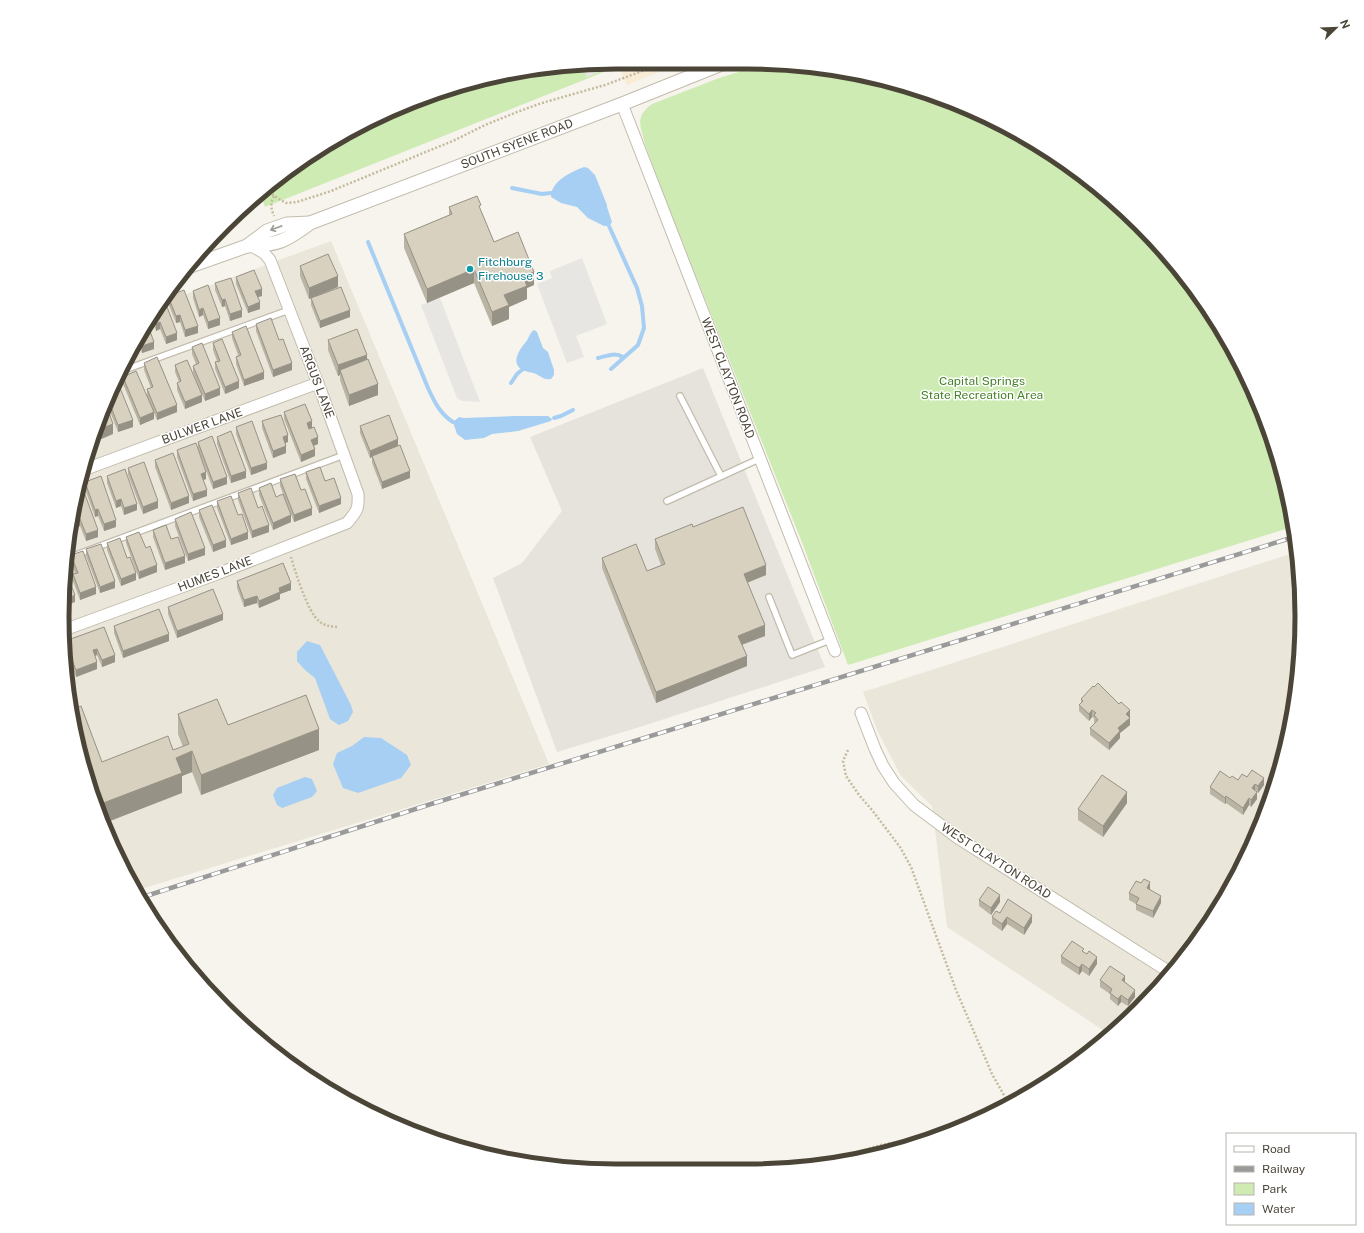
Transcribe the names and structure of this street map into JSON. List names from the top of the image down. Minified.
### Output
{"streets":{"street":["SOUTH SYENE ROAD","WEST CLAYTON ROAD","ARGUS LANE","BULWER LANE","HUMES LANE"]},"crossings":[["SOUTH SYENE ROAD","WEST CLAYTON ROAD"],["SOUTH SYENE ROAD","ARGUS LANE"],["ARGUS LANE","BULWER LANE"],["ARGUS LANE","HUMES LANE"]],"parks":["Capital Springs State Recreation Area"],"places":["Fitchburg Firehouse 3"],"legend":["Road","Railway","Park","Water"],"north":"top right"}
